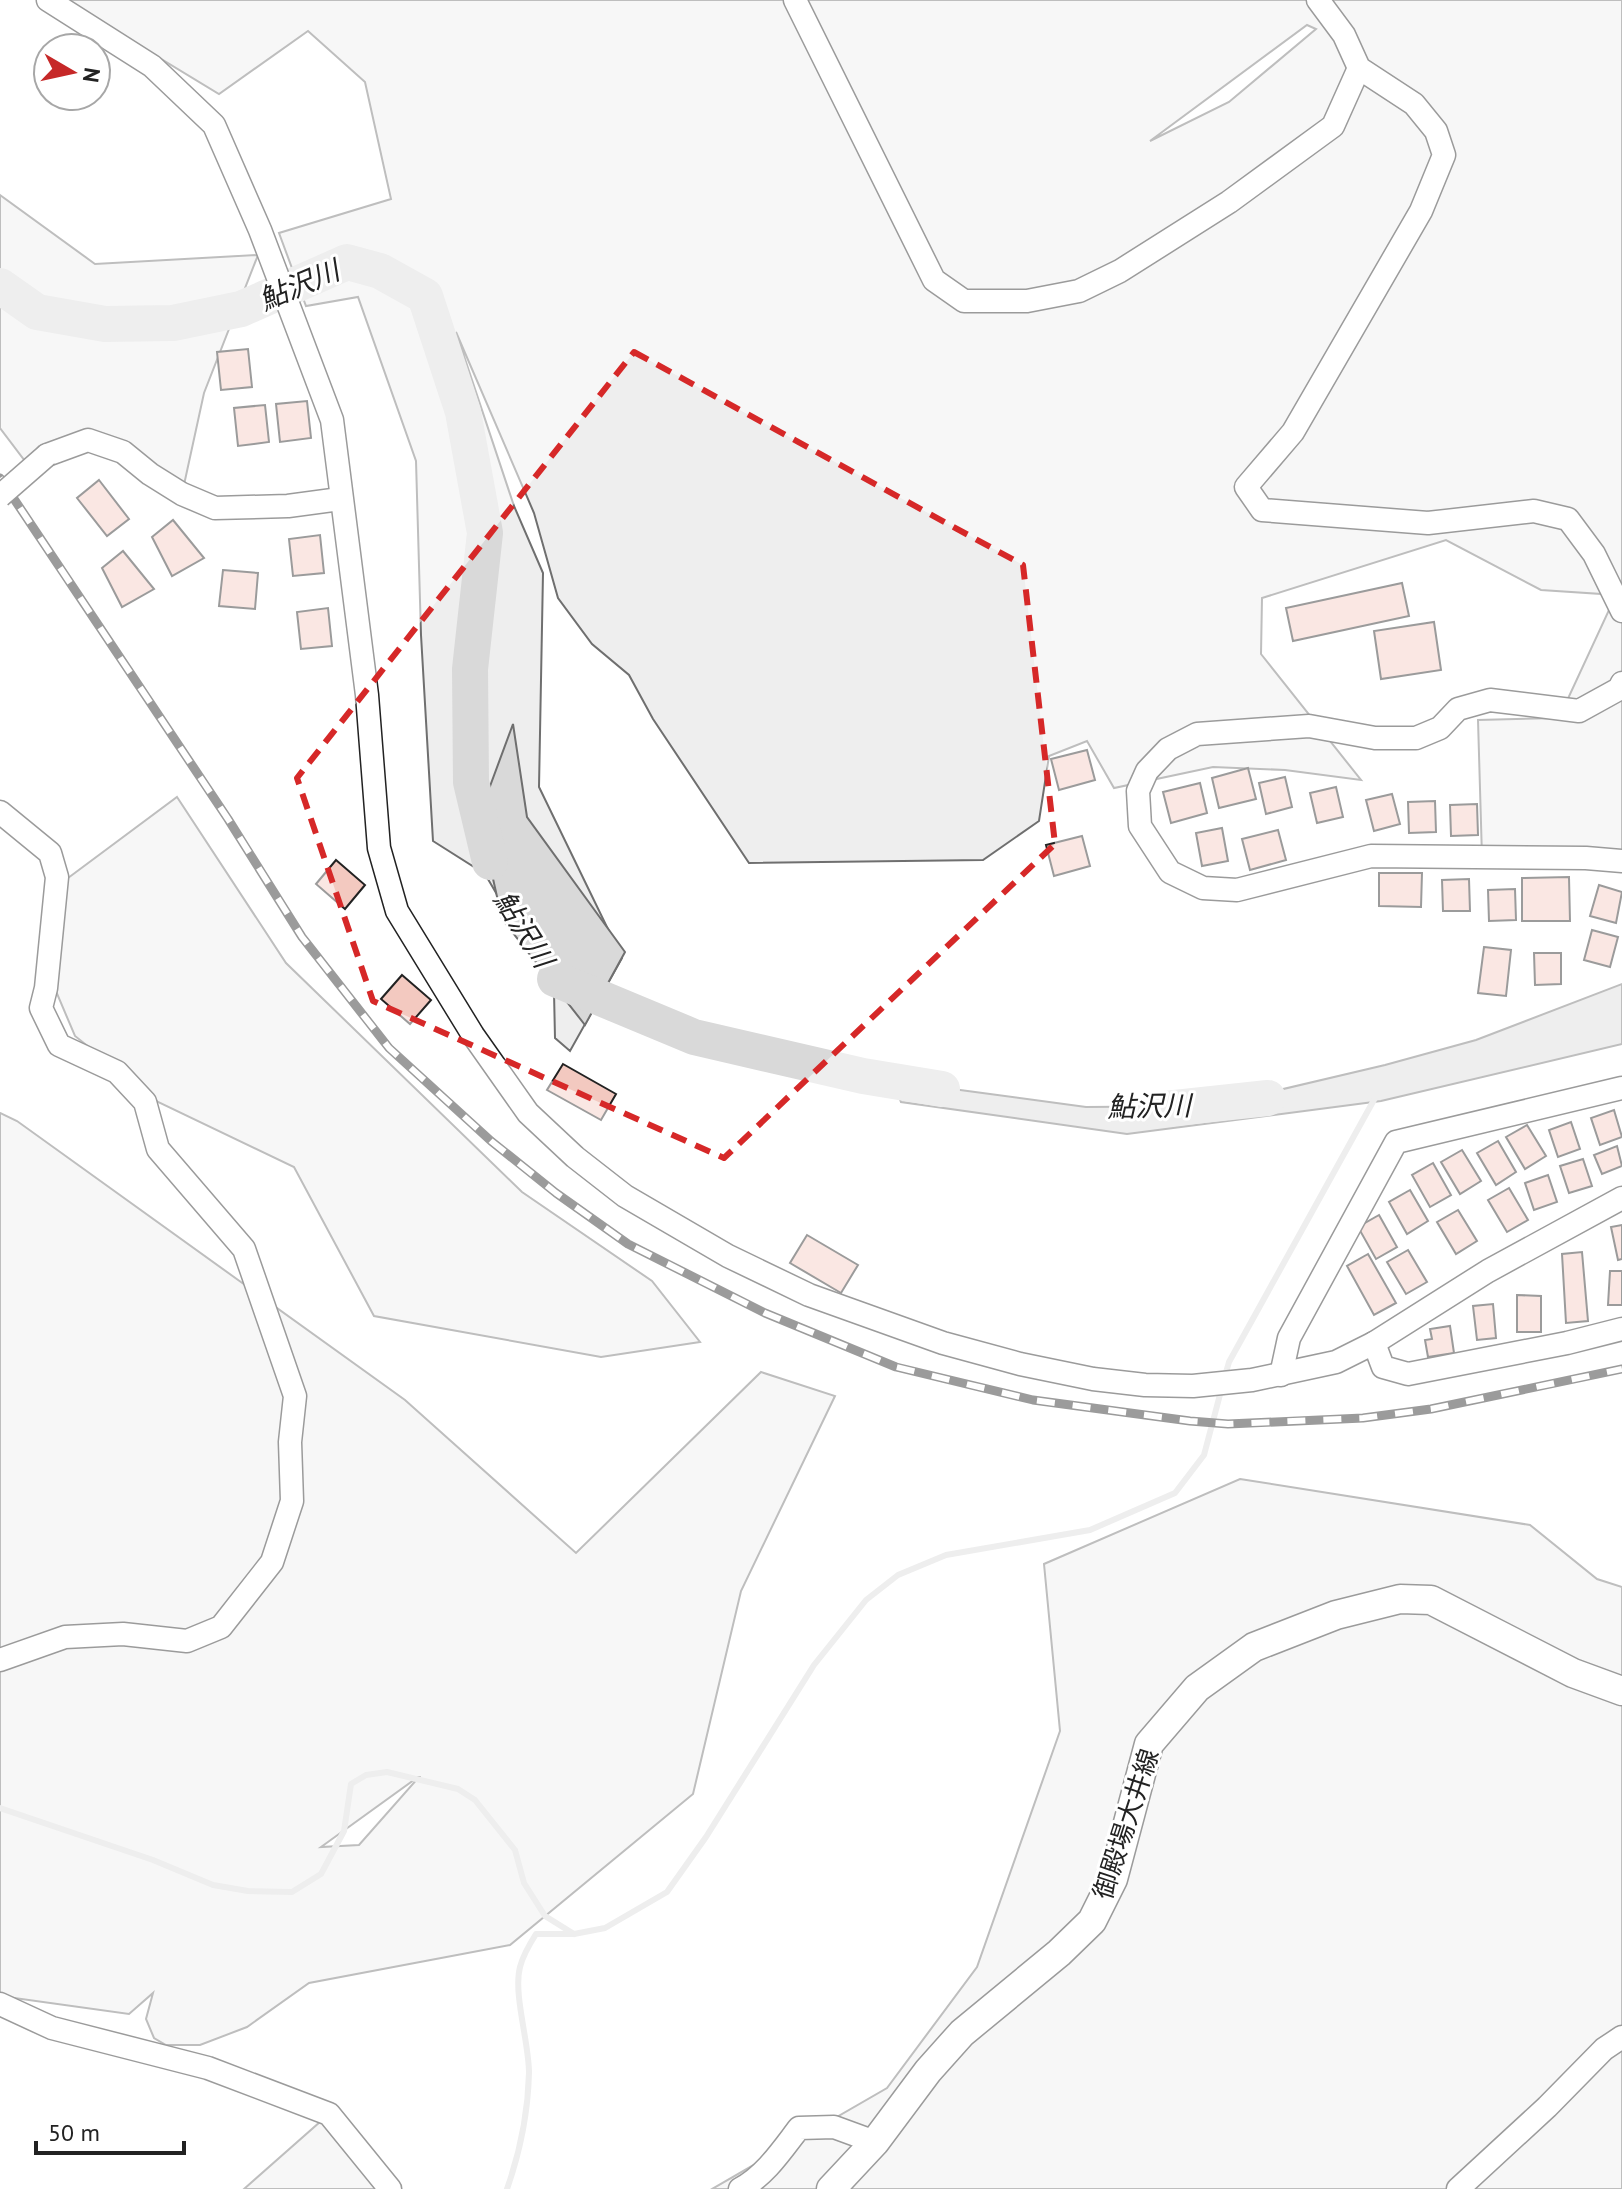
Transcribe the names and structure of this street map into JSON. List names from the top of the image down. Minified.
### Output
{"streets":{"main road":["御殿場大井線"]},"water":["鮎沢川"],"scale_bar":"50 m","north":"right"}
